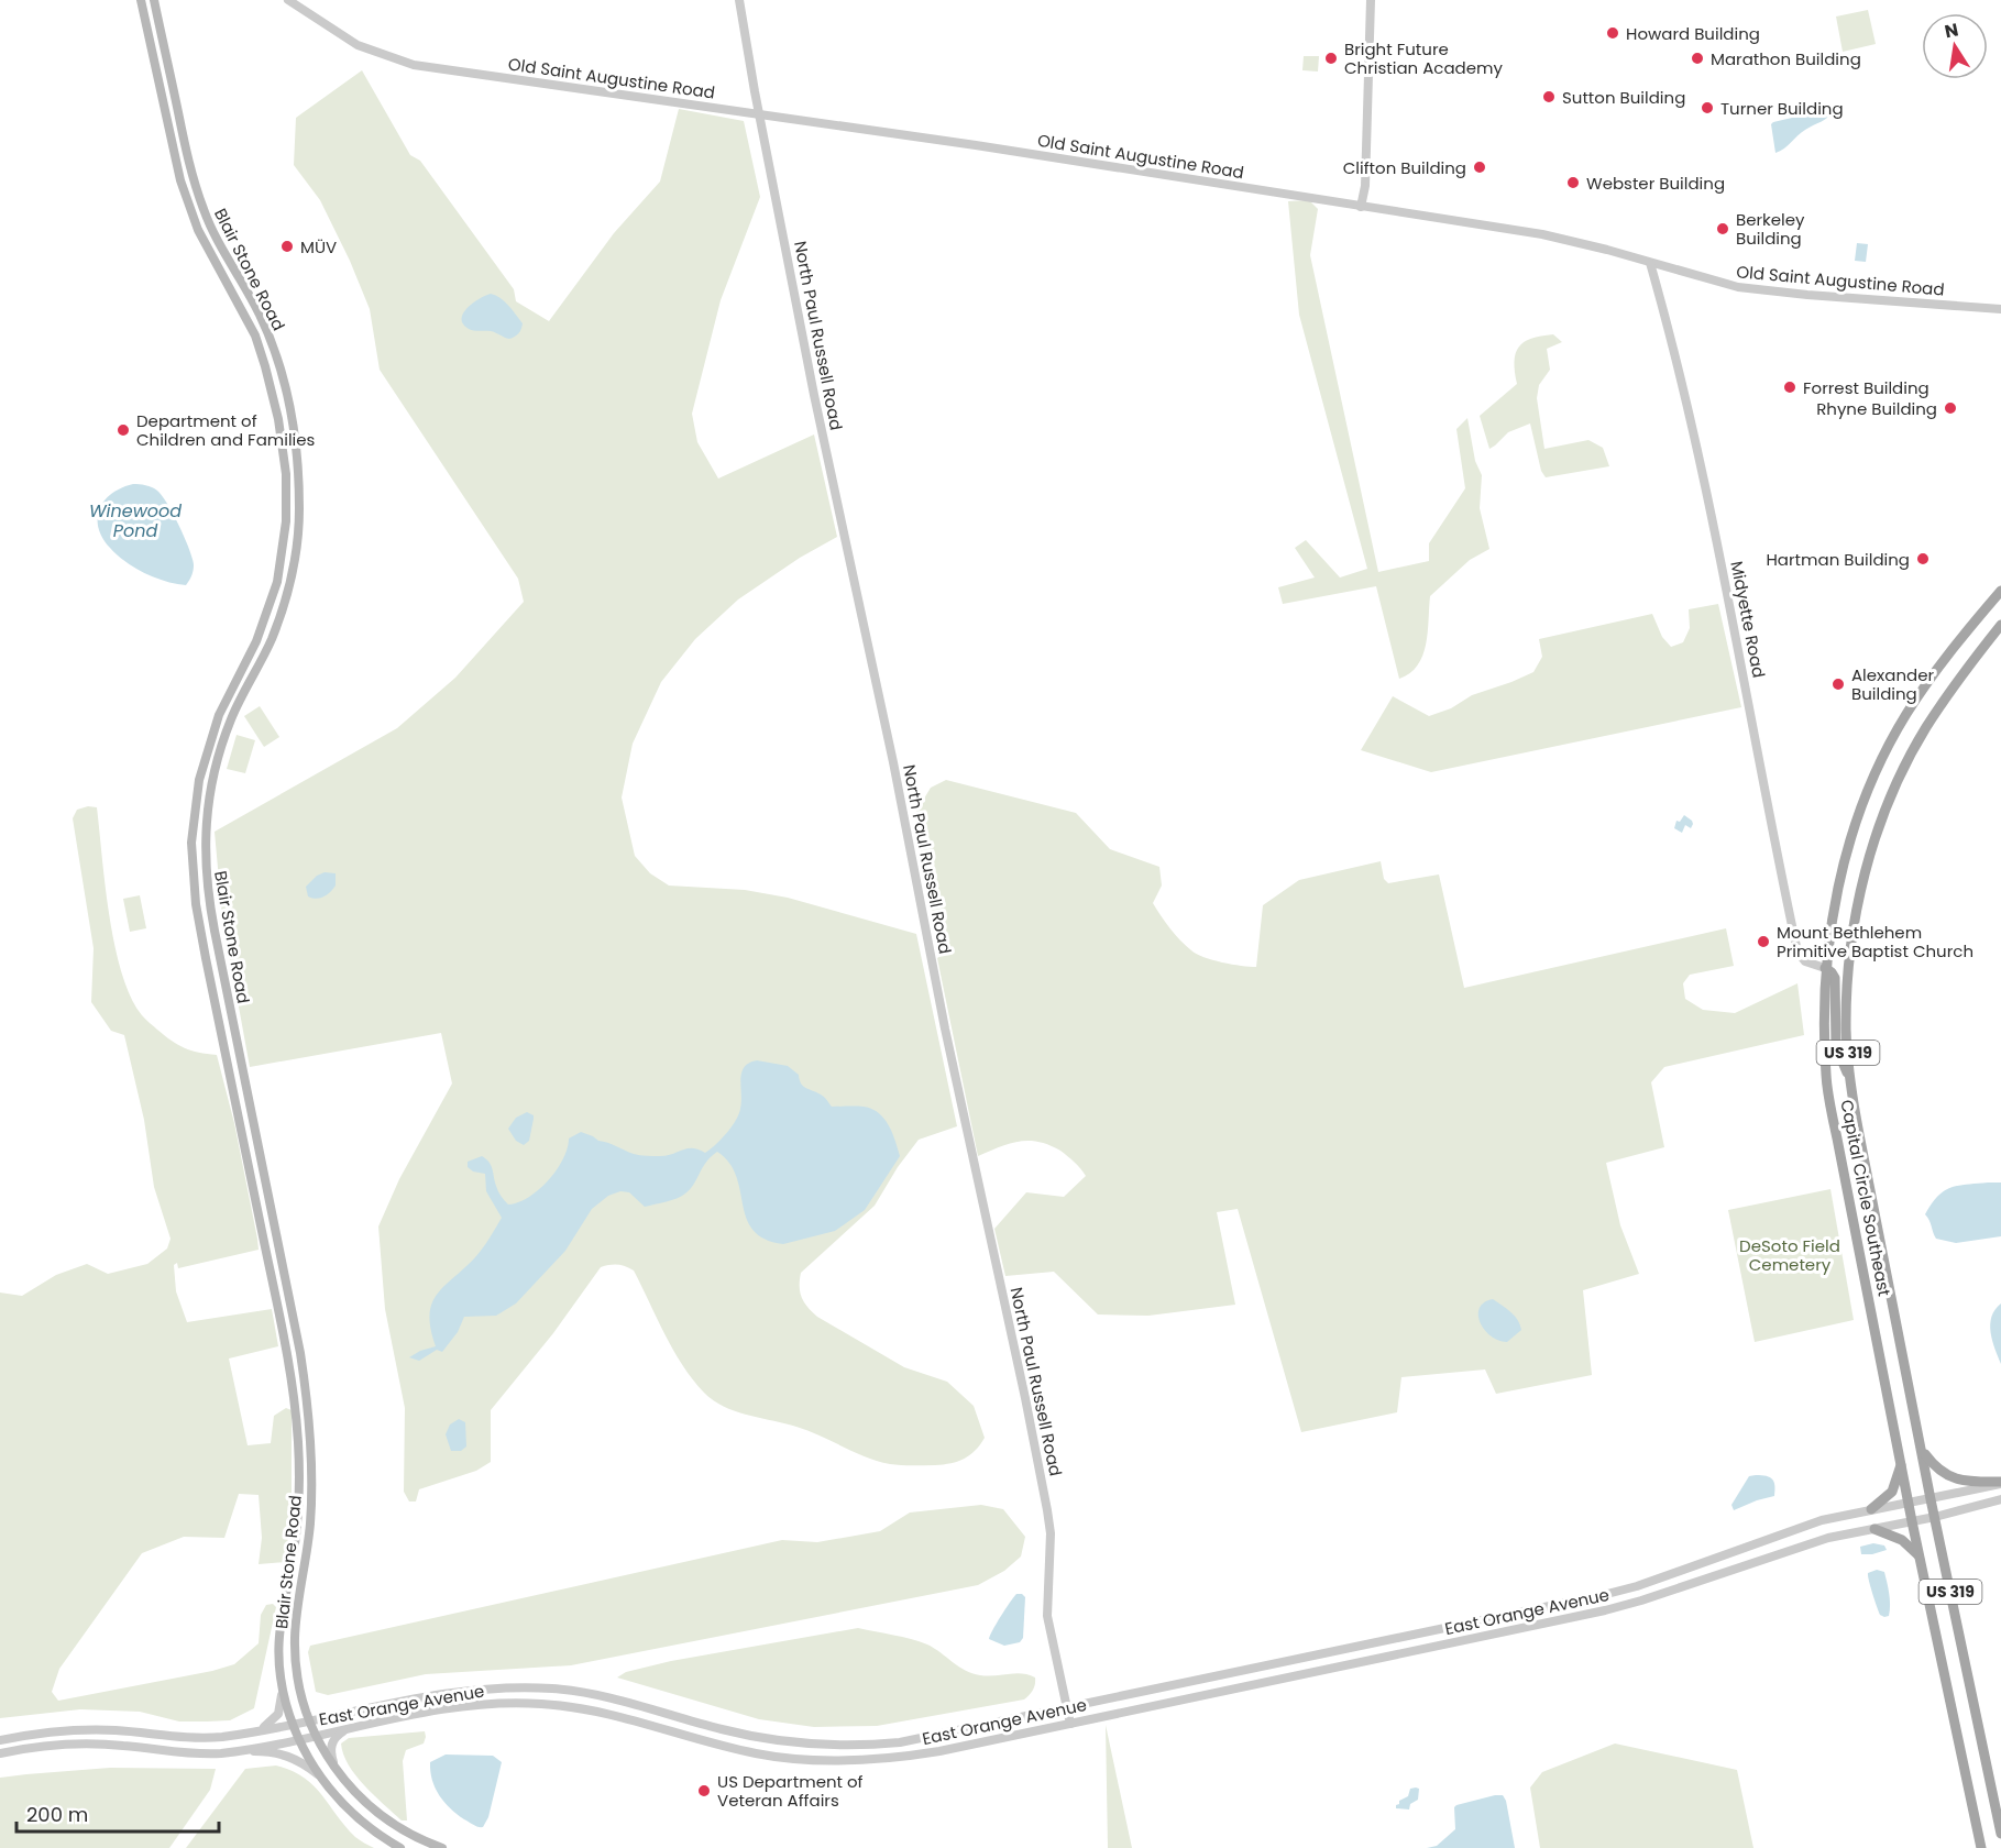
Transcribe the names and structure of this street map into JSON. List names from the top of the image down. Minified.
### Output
{"streets":{"main road":["Blair Stone Road","US 319","Capital Circle Southeast"],"street":["Old Saint Augustine Road","North Paul Russell Road","Midyette Road","East Orange Avenue"]},"crossings":[["Old Saint Augustine Road","North Paul Russell Road"],["Old Saint Augustine Road","Midyette Road"],["Blair Stone Road","East Orange Avenue"],["North Paul Russell Road","East Orange Avenue"],["Midyette Road","Capital Circle Southeast"],["Capital Circle Southeast","East Orange Avenue"]],"water":["Winewood Pond"],"parks":["DeSoto Field Cemetery"],"places":["Howard Building","Bright Future Christian Academy","Marathon Building","Sutton Building","Turner Building","Clifton Building","Webster Building","Berkeley Building","MÜV","Forrest Building","Rhyne Building","Department of Children and Families","Hartman Building","Alexander Building","Mount Bethlehem Primitive Baptist Church","US Department of Veteran Affairs"],"scale_bar":"200 m","north":"top"}
